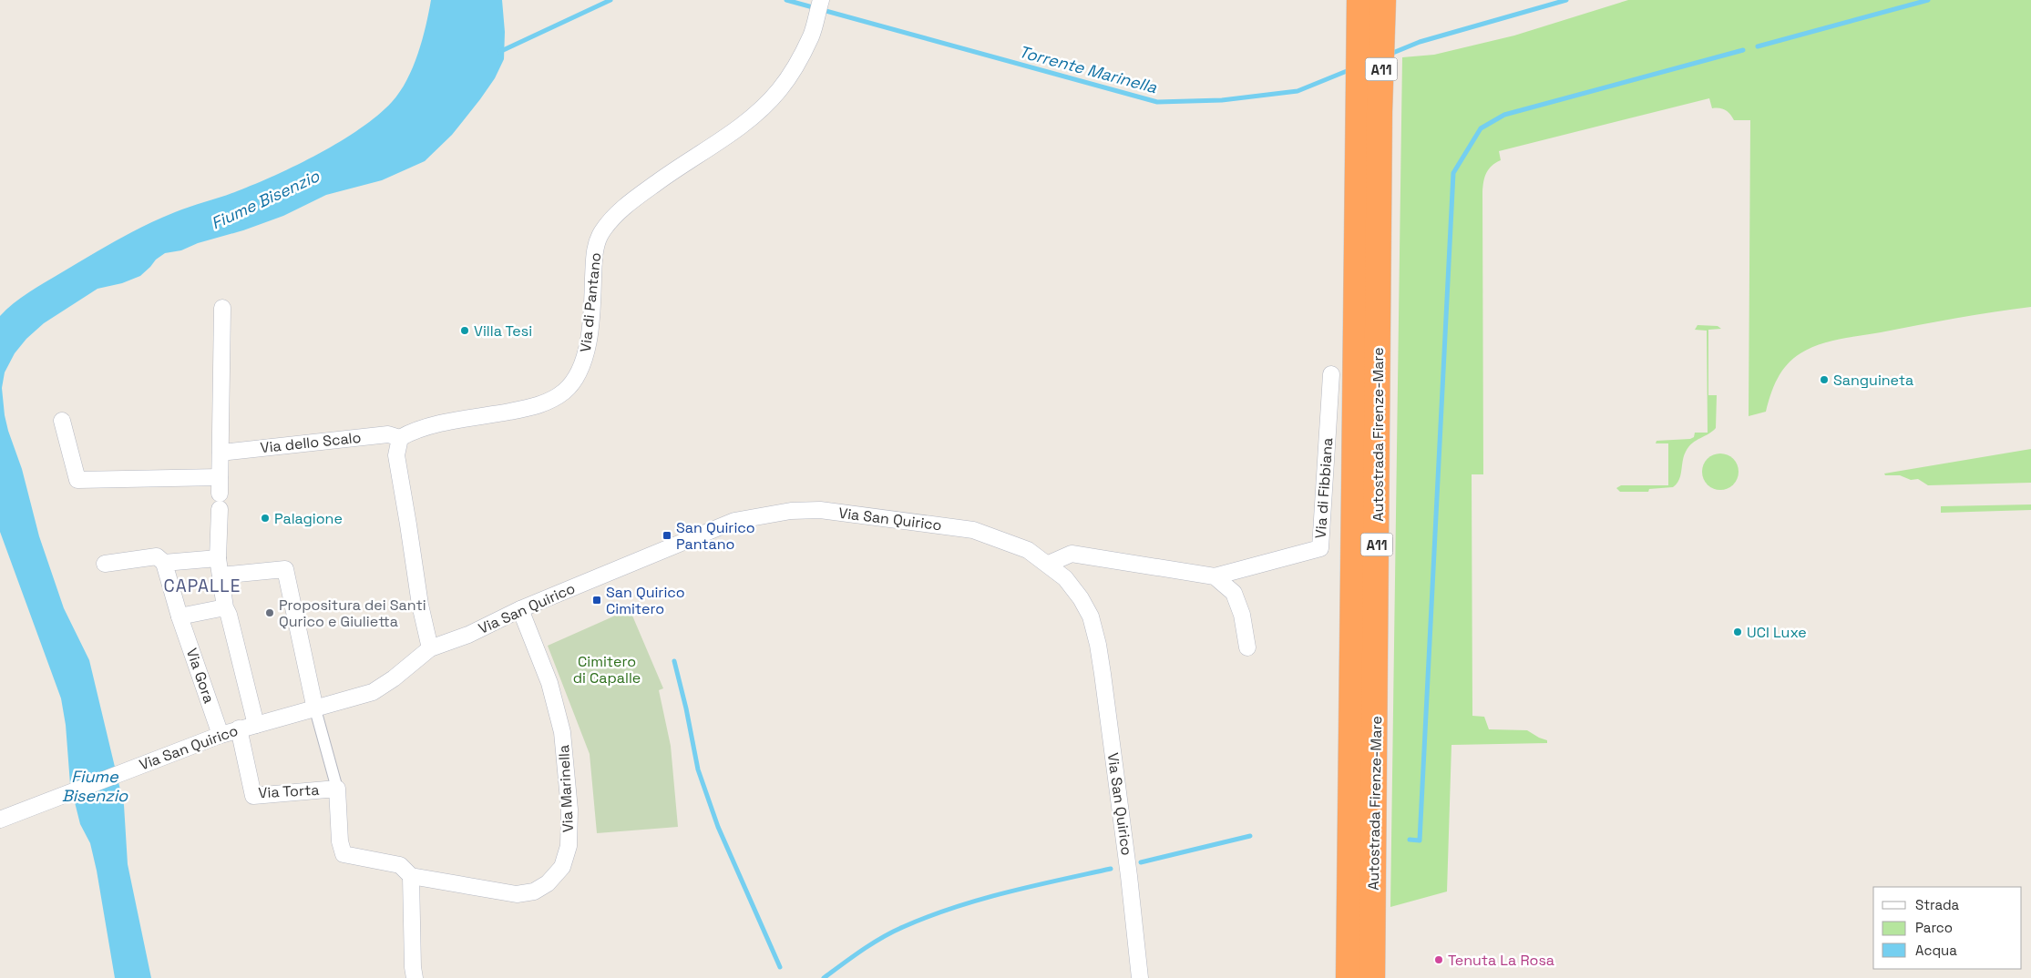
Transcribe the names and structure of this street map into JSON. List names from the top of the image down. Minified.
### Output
{"streets":{"highway":["A11","Autostrada Firenze-Mare"],"street":["Via di Pantano","Via dello Scalo","Via di Fibbiana","Via San Quirico","Via Gora","Via Marinella","Via Torta"]},"crossings":[["Via di Pantano","Via dello Scalo"],["Via San Quirico","Via Gora"],["Via San Quirico","Via Marinella"],["Via San Quirico","Via Torta"],["Via Marinella","Via Torta"]],"districts":["CAPALLE"],"water":["Torrente Marinella","Fiume Bisenzio"],"parks":["Cimitero di Capalle"],"places":{"other":["Villa Tesi","Sanguineta","Palagione","Propositura dei Santi Qurico e Giulietta","UCI Luxe","Tenuta La Rosa"],"transit":["San Quirico Pantano","San Quirico Cimitero"]},"legend":["Strada","Parco","Acqua"]}
